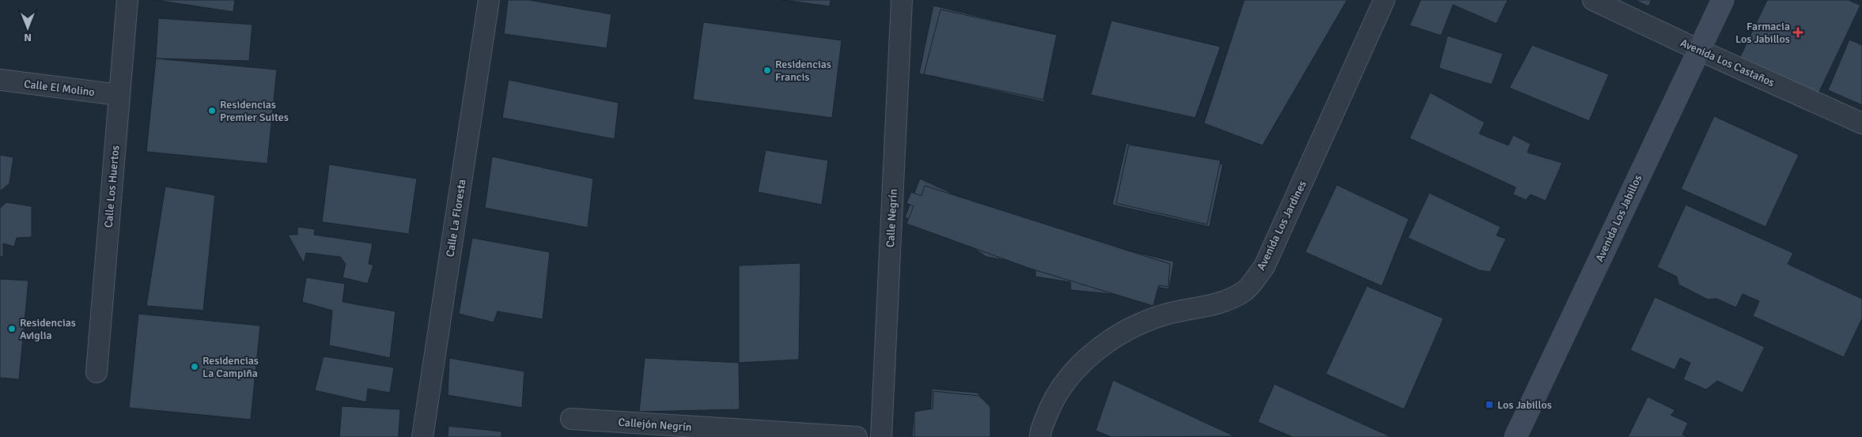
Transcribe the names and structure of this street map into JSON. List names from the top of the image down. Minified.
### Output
{"streets":{"street":["Avenida Los Castaños","Calle El Molino","Calle Los Huertos","Calle La Floresta","Calle Negrín","Avenida Los Jabillos","Avenida Los Jardines","Callejón Negrín"]},"crossings":[["Avenida Los Castaños","Avenida Los Jabillos"],["Calle El Molino","Calle Los Huertos"]],"places":{"health":["Farmacia Los Jabillos"],"other":["Residencias Francis","Residencias Premier Suites","Residencias Aviglia","Residencias La Campiña"],"transit":["Los Jabillos"]},"north":"bottom"}
